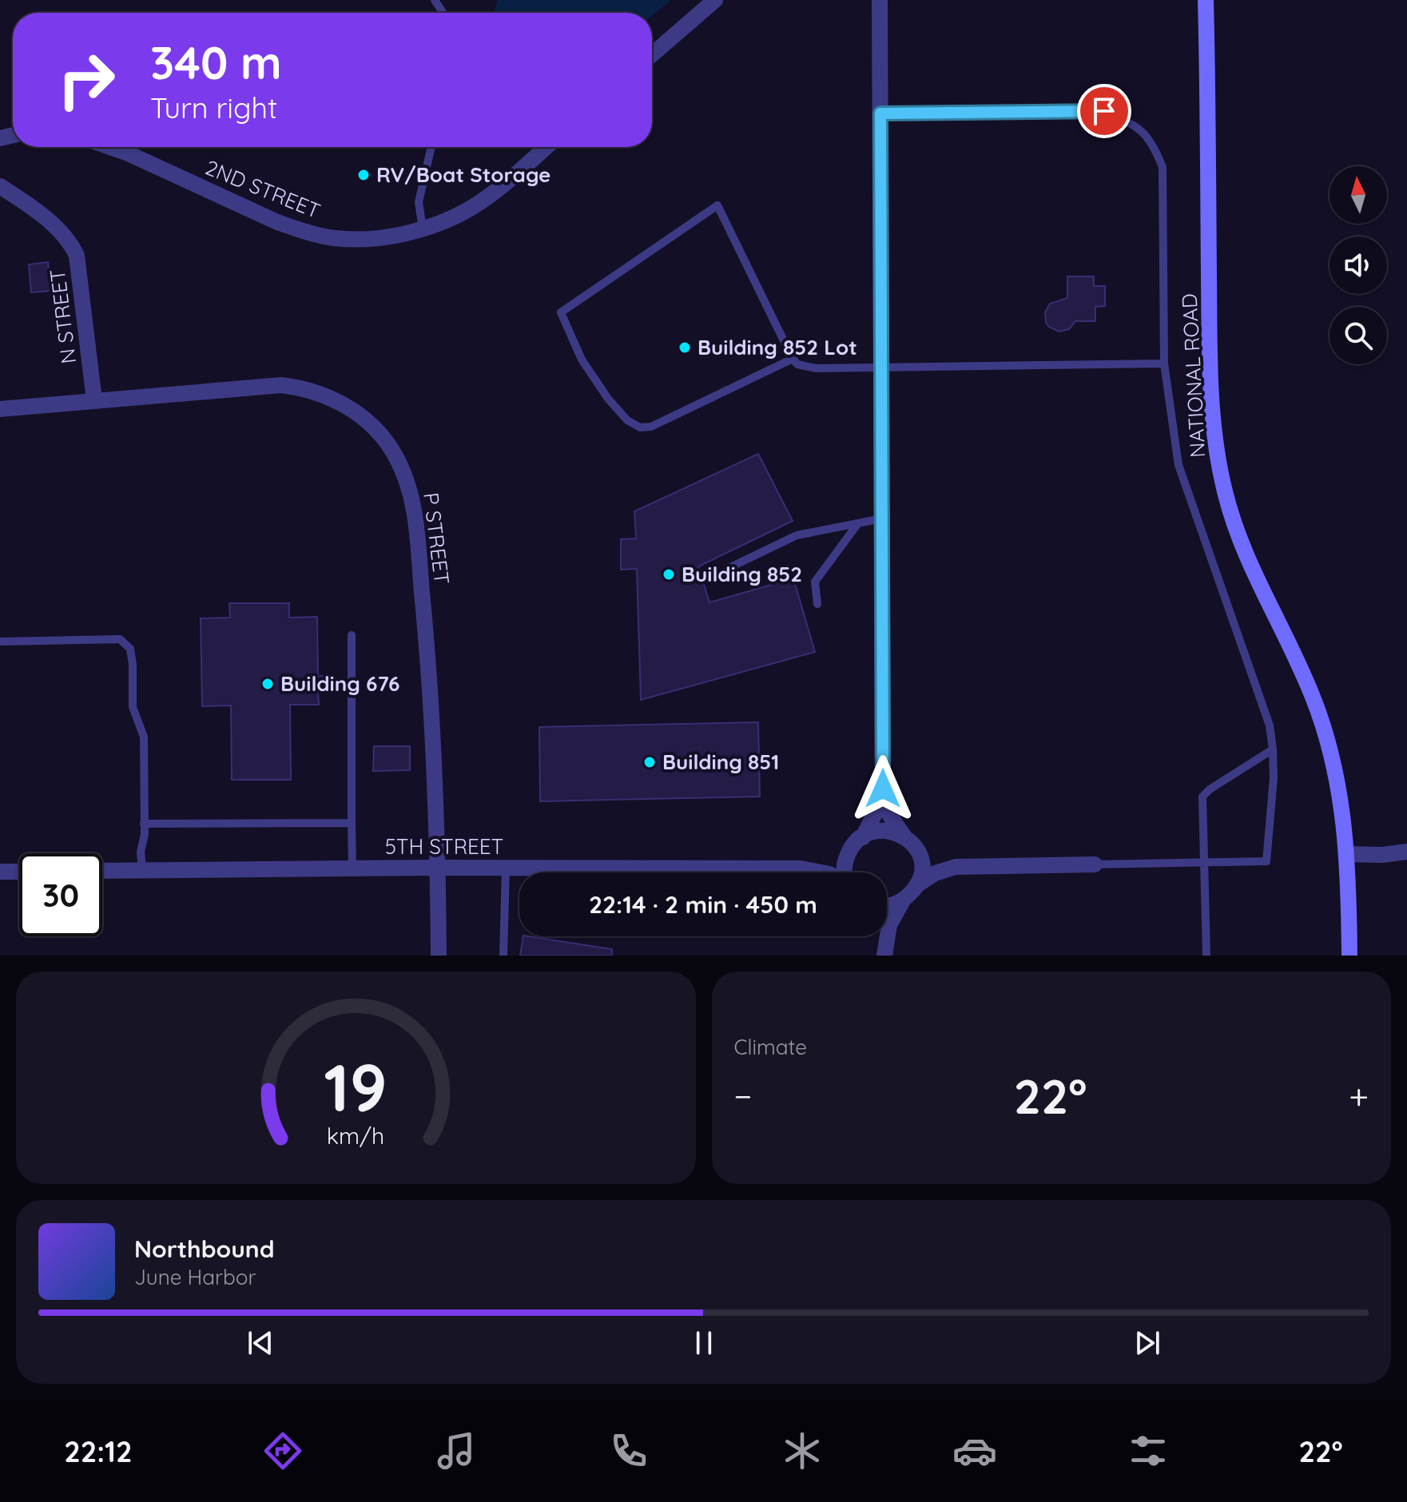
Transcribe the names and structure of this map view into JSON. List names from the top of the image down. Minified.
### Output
{"streets":{"main road":["NATIONAL ROAD"],"street":["2ND STREET","N STREET","P STREET","5TH STREET"]},"crossings":[["N STREET","P STREET"],["P STREET","5TH STREET"]],"places":["RV/Boat Storage","Building 852 Lot","Building 852","Building 676","Building 851"],"north":"top","page":{"turn":["340 m","Turn right"],"limit":"30","trip":"22:14 · 2 min · 450 m","tile":"Climate","heat":["−","22°","+"],"song":["Northbound","June Harbor"],"tabs":["22:12","22°"],"gauge":["19","km/h"]}}
